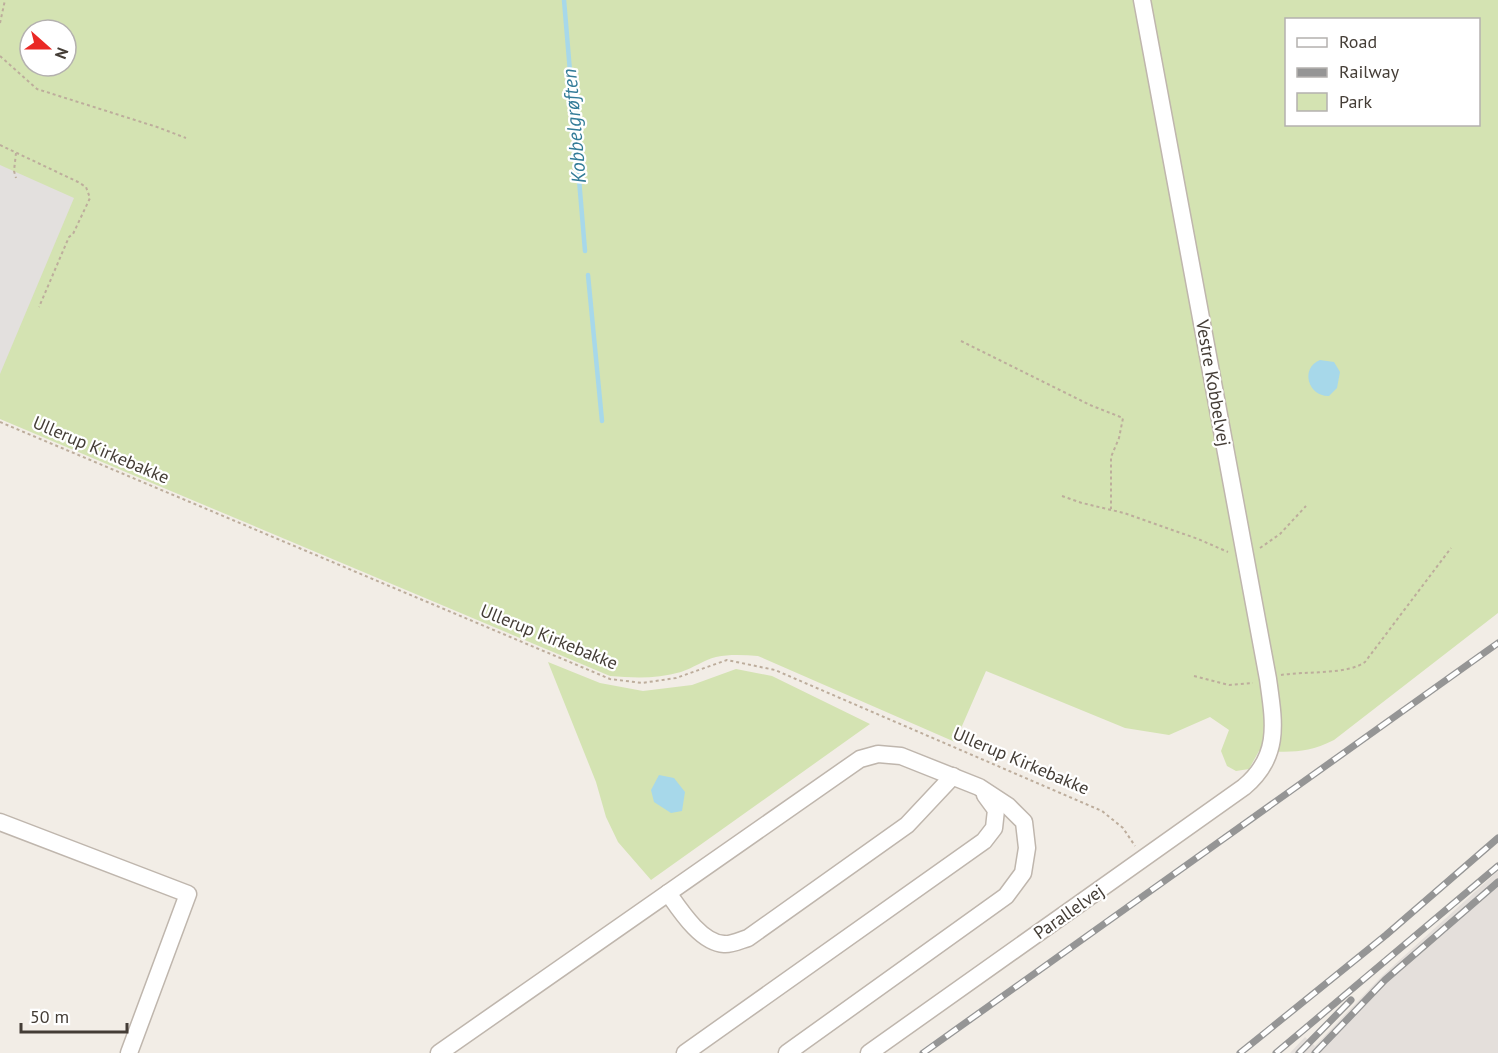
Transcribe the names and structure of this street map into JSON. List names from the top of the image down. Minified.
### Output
{"streets":{"street":["Vestre Kobbelvej","Parallelvej"],"path":["Ullerup Kirkebakke"]},"crossings":[["Vestre Kobbelvej","Parallelvej"],["Ullerup Kirkebakke","Parallelvej"]],"water":["Kobbelgrøften"],"legend":["Road","Railway","Park"],"scale_bar":"50 m","north":"right"}
